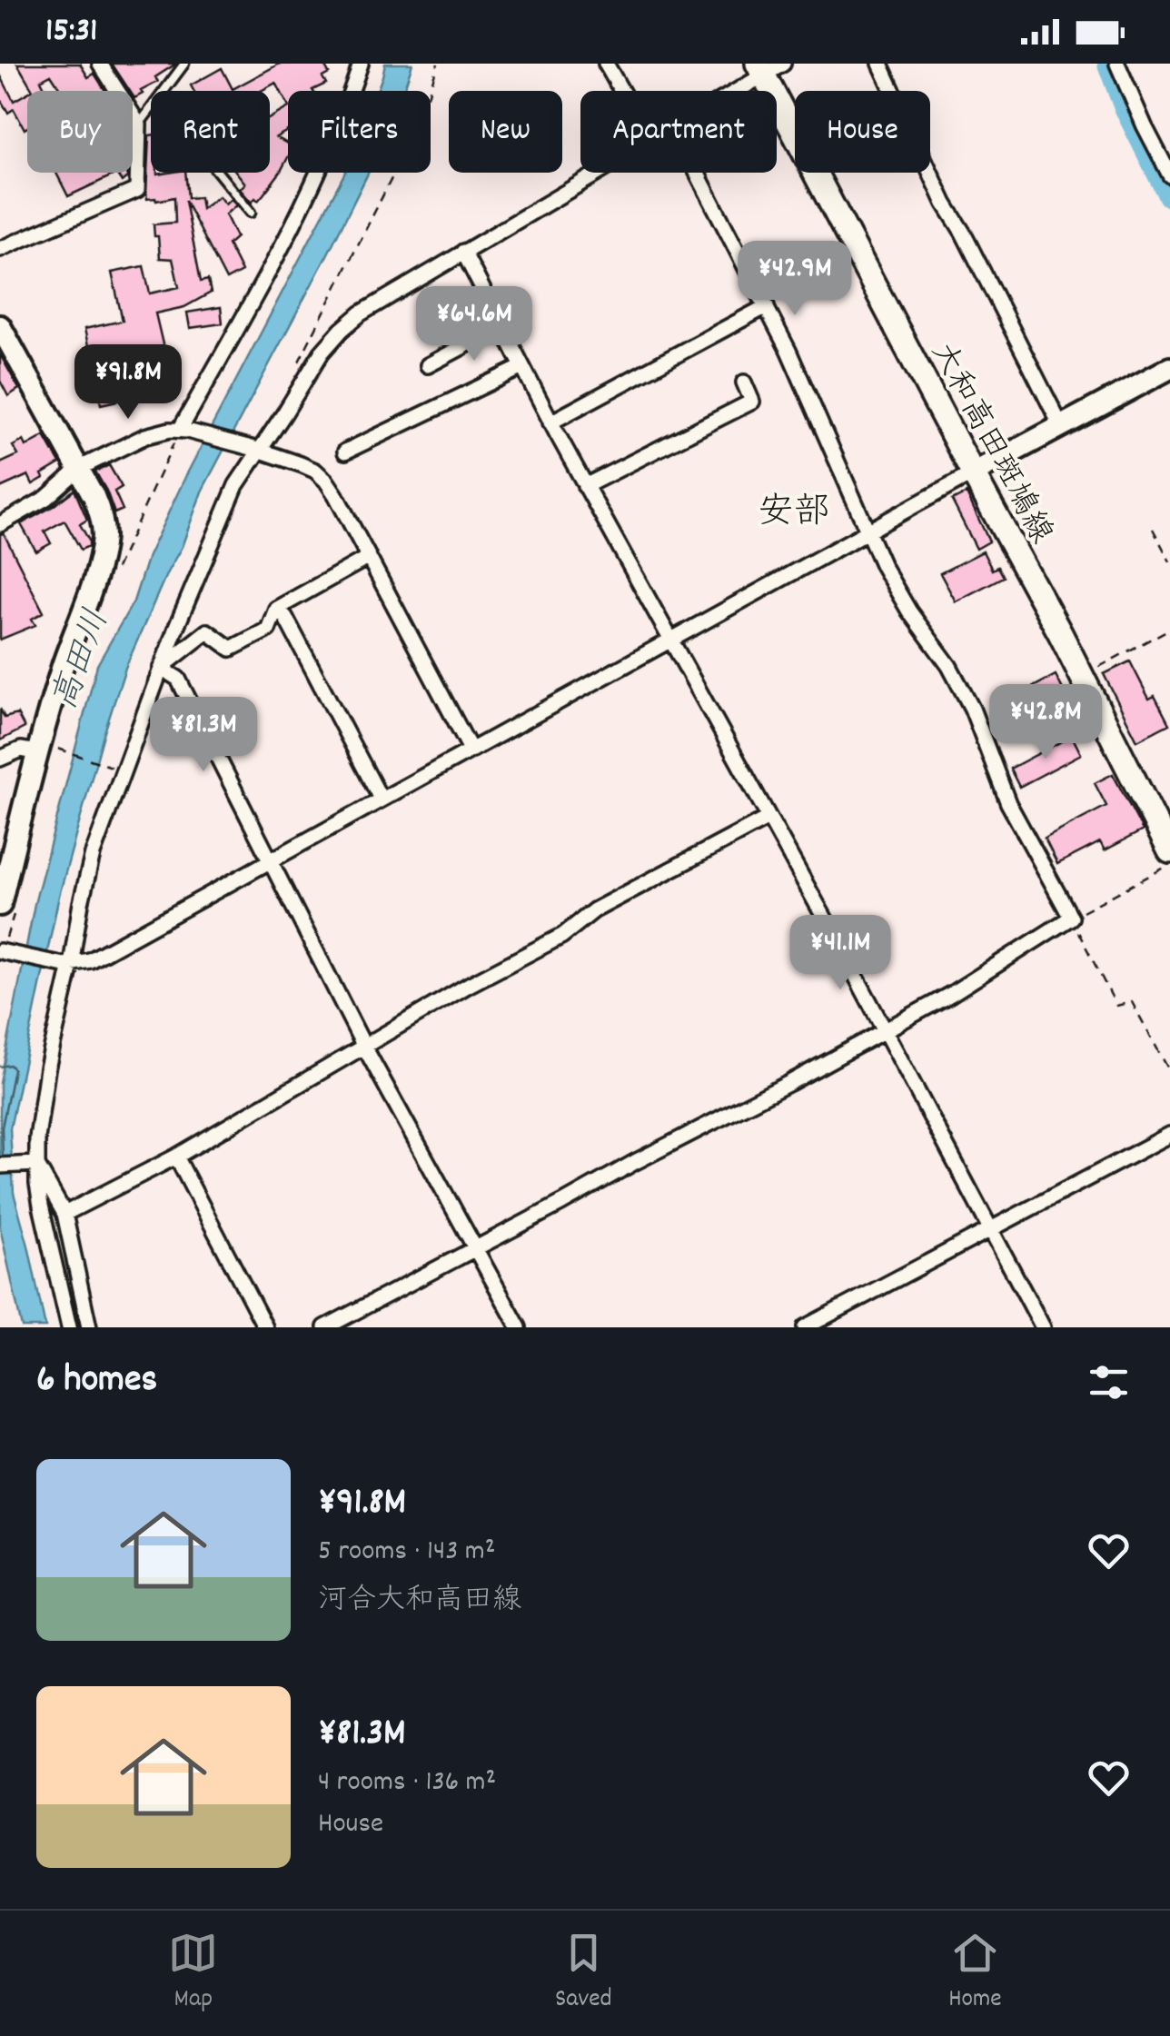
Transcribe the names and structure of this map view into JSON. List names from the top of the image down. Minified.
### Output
{"streets":{"main road":["大和高田斑鳩線"]},"districts":["安部"],"water":["高田川"],"page":{"status":"15:31","chip":["Buy","Rent","Filters","New","Apartment","House"],"price":["¥42.9M","¥64.6M","¥91.8M","¥42.8M","¥81.3M","¥41.1M"],"heading":"6 homes","list":[{"name":"¥91.8M","note":"5 rooms · 143 m² · 河合大和高田線"},{"name":"¥81.3M","note":"4 rooms · 136 m² · House"}],"tabs":["Map","Saved","Home"]}}
